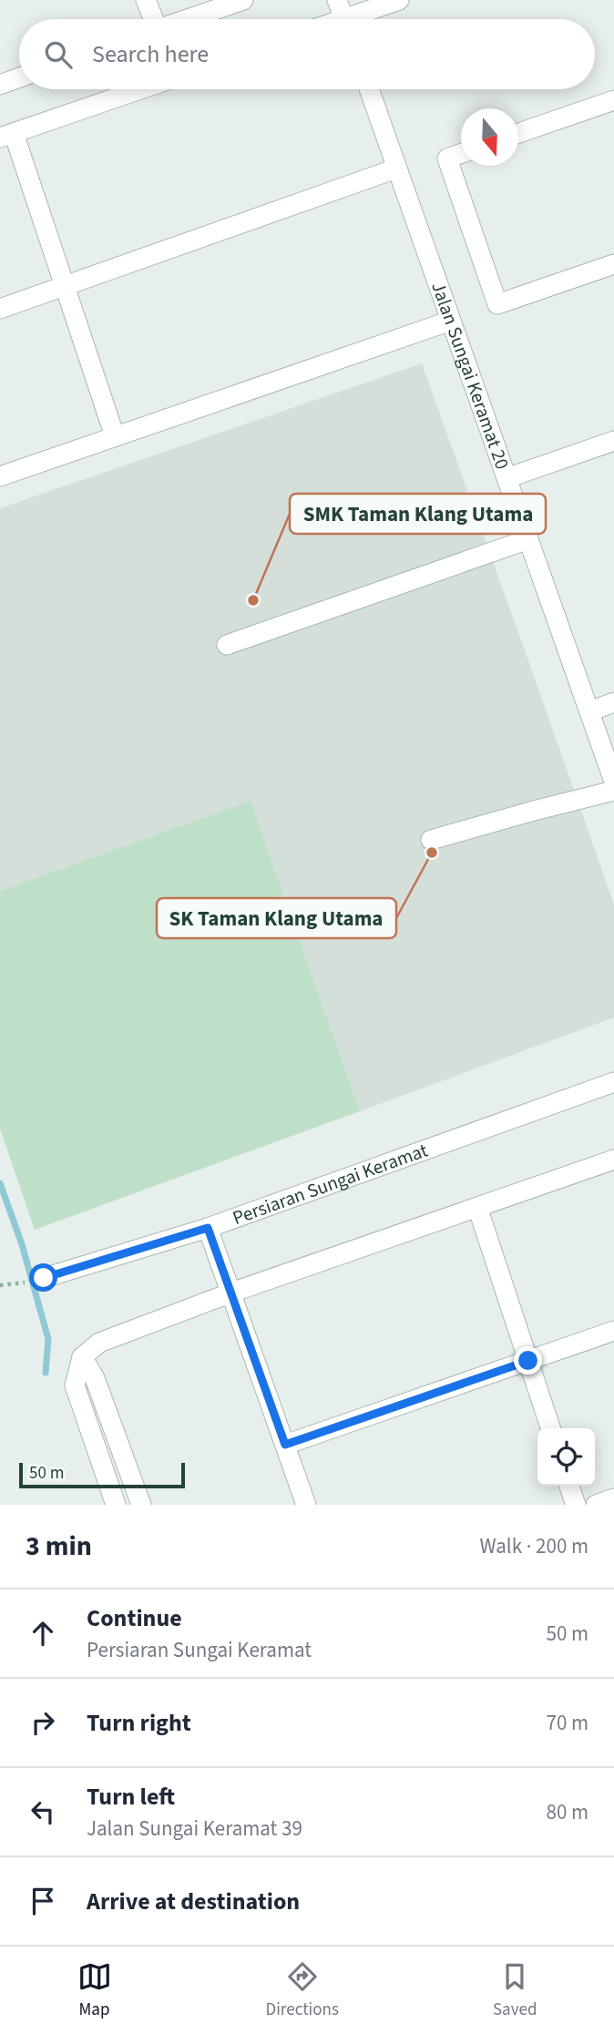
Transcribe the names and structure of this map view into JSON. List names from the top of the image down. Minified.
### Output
{"streets":{"street":["Jalan Sungai Keramat 20","Persiaran Sungai Keramat"]},"places":["SMK Taman Klang Utama","SK Taman Klang Utama"],"scale_bar":"50 m","north":"bottom","page":{"search":"Search here","scale":"50 m","heading":["3 min","Walk · 200 m"],"list":[["Continue","Persiaran Sungai Keramat","50 m"],["Turn right","70 m"],["Turn left","Jalan Sungai Keramat 39","80 m"],"Arrive at destination"],"nav":["Map","Directions","Saved"]}}
